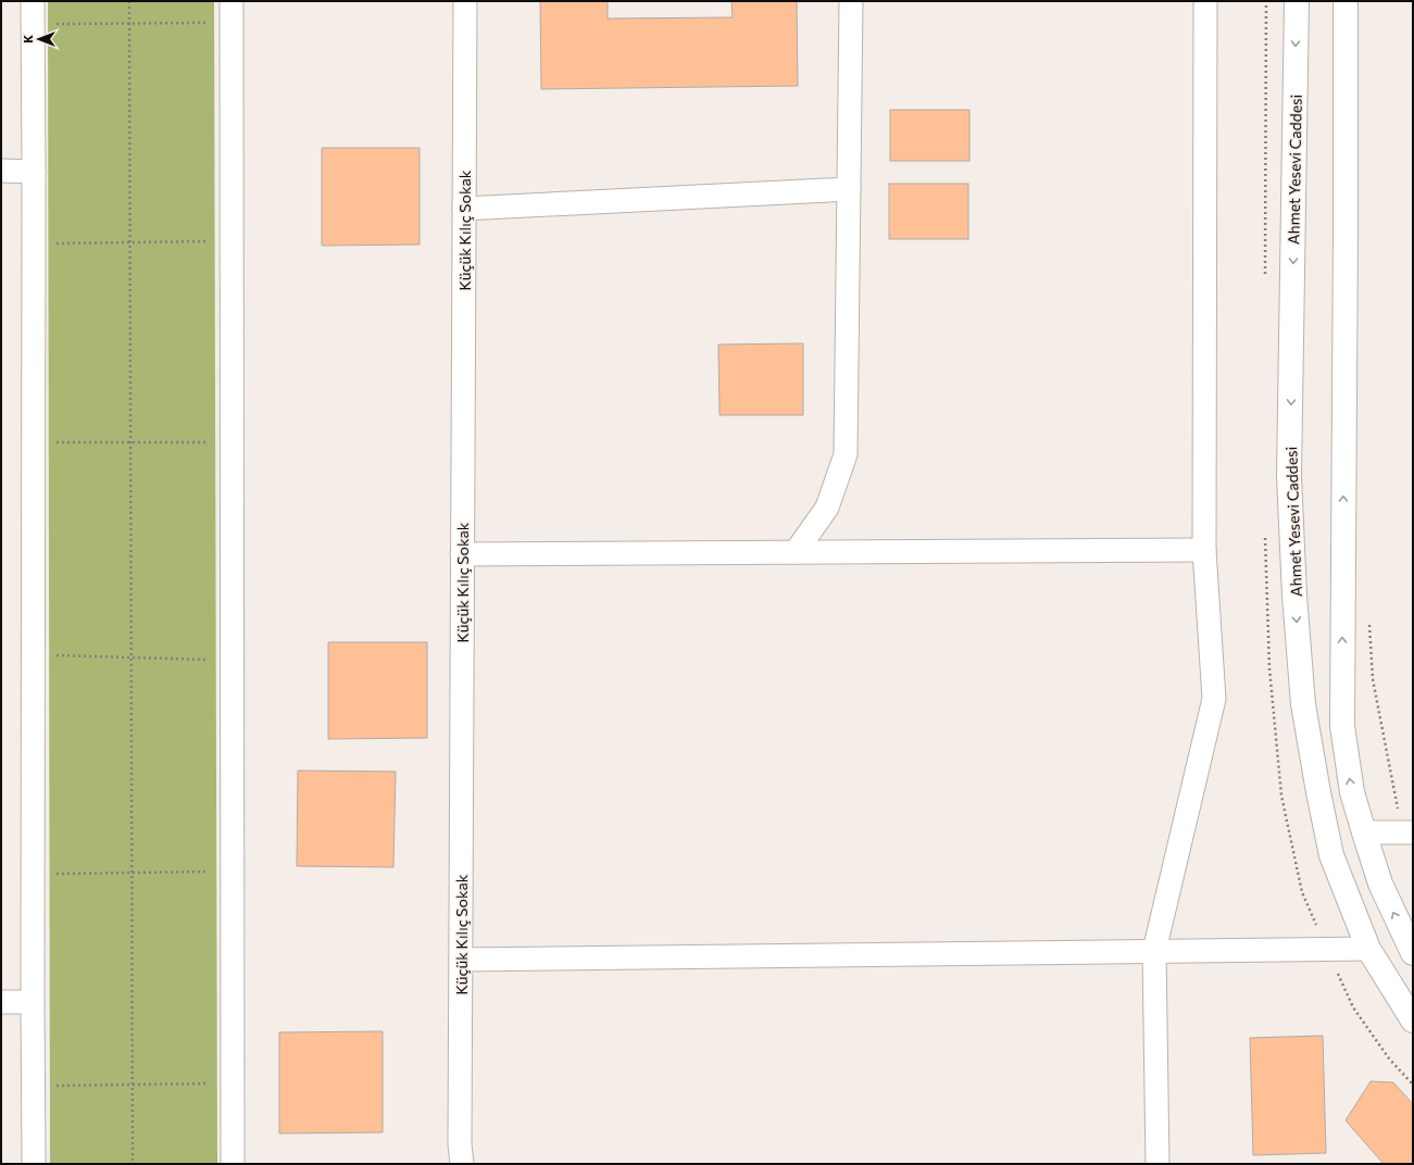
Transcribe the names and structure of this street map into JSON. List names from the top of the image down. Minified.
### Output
{"streets":{"main road":["Ahmet Yesevi Caddesi"],"street":["Küçük Kılıç Sokak"]},"north":"left"}
